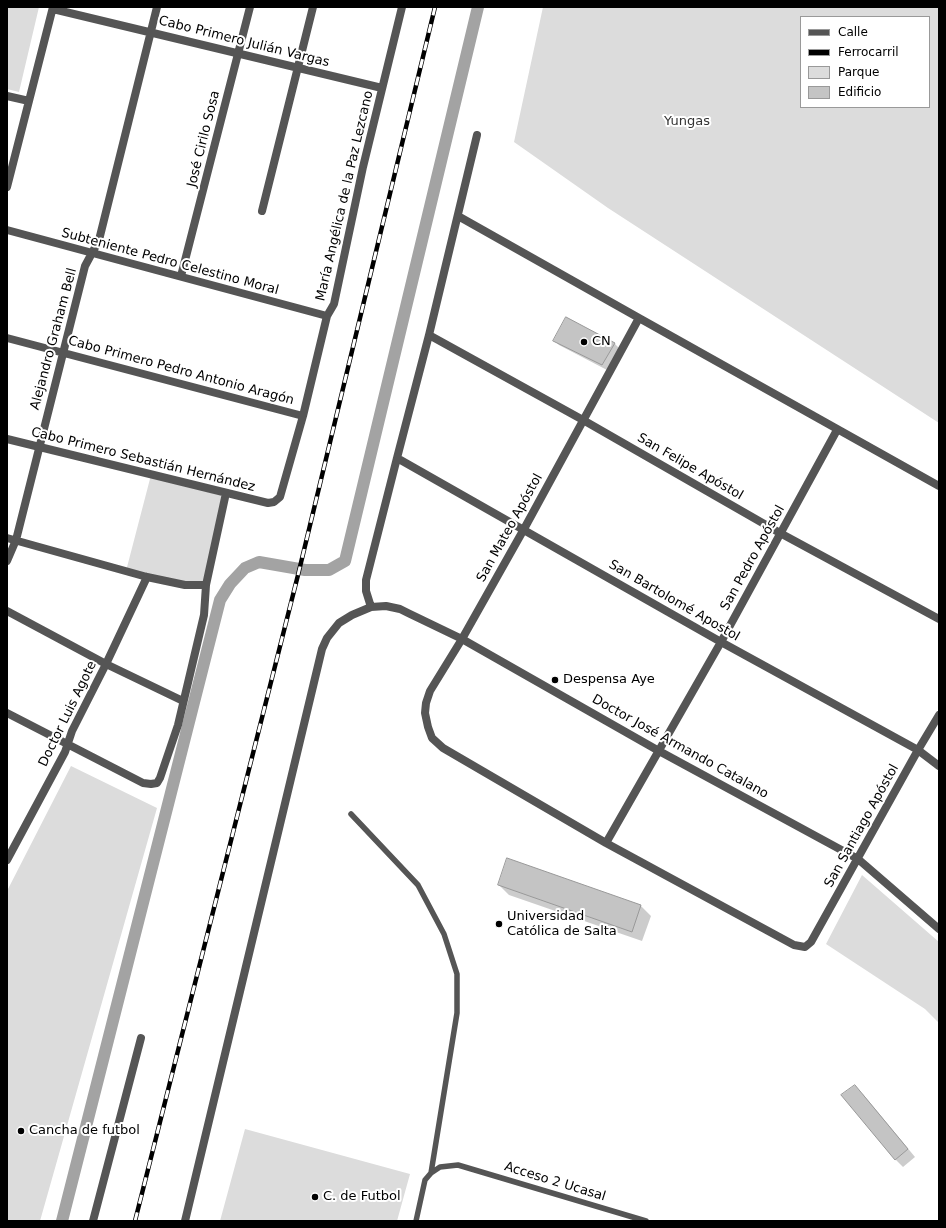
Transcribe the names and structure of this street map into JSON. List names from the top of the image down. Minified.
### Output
{"streets":{"street":["Cabo Primero Julián Vargas","José Cirilo Sosa","María Angélica de la Paz Lezcano","Subteniente Pedro Celestino Moral","Alejandro Graham Bell","Cabo Primero Pedro Antonio Aragón","Cabo Primero Sebastián Hernández","San Felipe Apóstol","San Mateo Apóstol","San Pedro Apóstol","San Bartolomé Apostol","Doctor Luis Agote","Doctor José Armando Catalano","San Santiago Apóstol"],"lane":["Acceso 2 Ucasal"]},"crossings":[["Cabo Primero Julián Vargas","José Cirilo Sosa"],["Cabo Primero Julián Vargas","María Angélica de la Paz Lezcano"],["Cabo Primero Julián Vargas","Alejandro Graham Bell"],["José Cirilo Sosa","Subteniente Pedro Celestino Moral"],["María Angélica de la Paz Lezcano","Subteniente Pedro Celestino Moral"],["María Angélica de la Paz Lezcano","Cabo Primero Pedro Antonio Aragón"],["María Angélica de la Paz Lezcano","Cabo Primero Sebastián Hernández"],["Subteniente Pedro Celestino Moral","Alejandro Graham Bell"],["Alejandro Graham Bell","Cabo Primero Pedro Antonio Aragón"],["Alejandro Graham Bell","Cabo Primero Sebastián Hernández"],["San Felipe Apóstol","San Mateo Apóstol"],["San Felipe Apóstol","San Pedro Apóstol"],["San Mateo Apóstol","San Pedro Apóstol"],["San Mateo Apóstol","San Bartolomé Apostol"],["San Mateo Apóstol","Doctor José Armando Catalano"],["San Mateo Apóstol","San Santiago Apóstol"],["San Pedro Apóstol","San Bartolomé Apostol"],["San Pedro Apóstol","Doctor José Armando Catalano"],["San Bartolomé Apostol","San Santiago Apóstol"],["Doctor José Armando Catalano","San Santiago Apóstol"]],"parks":["Yungas"],"places":["CN","Despensa Aye","Universidad Católica de Salta","Cancha de futbol","C. de Futbol"],"legend":["Calle","Ferrocarril","Parque","Edificio"]}
